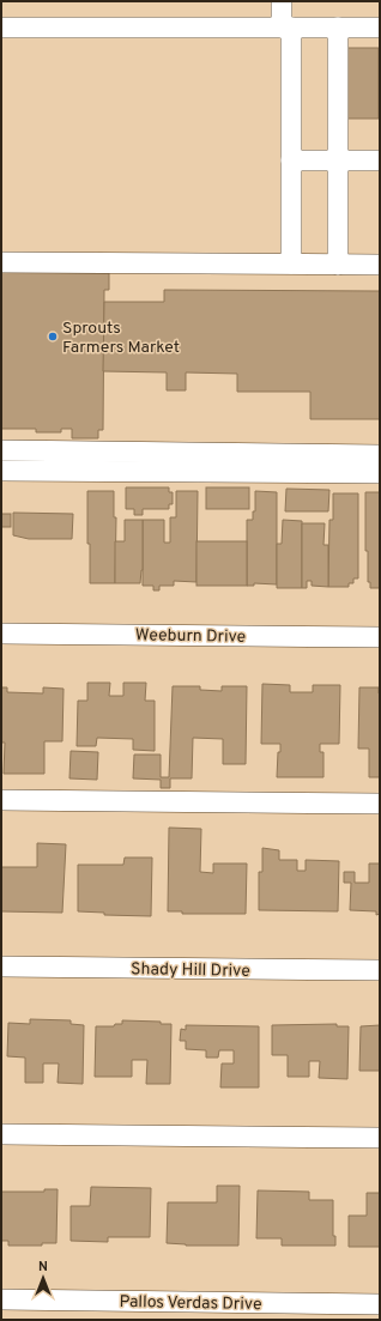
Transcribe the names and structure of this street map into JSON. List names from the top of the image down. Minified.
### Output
{"streets":{"street":["Weeburn Drive","Shady Hill Drive","Pallos Verdas Drive"]},"places":["Sprouts Farmers Market"],"north":"top"}
